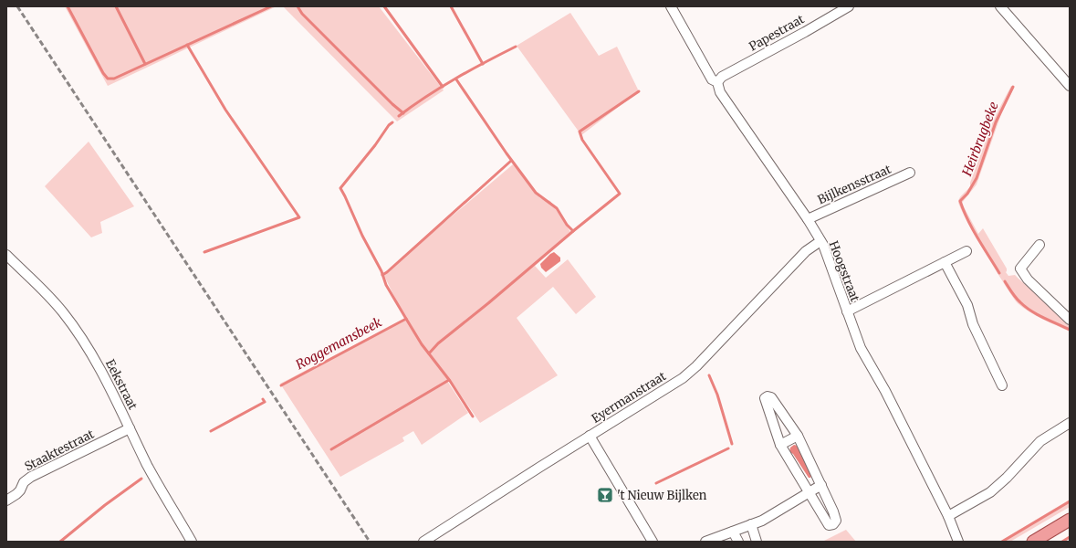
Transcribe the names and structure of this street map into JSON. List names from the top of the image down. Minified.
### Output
{"streets":{"street":["Papestraat","Bijlkensstraat","Hoogstraat","Eekstraat","Eyermanstraat","Staaktestraat"]},"crossings":[["Papestraat","Hoogstraat"],["Bijlkensstraat","Hoogstraat"],["Hoogstraat","Eyermanstraat"],["Eekstraat","Staaktestraat"]],"water":["Heirbrugbeke","Roggemansbeek"],"places":{"bar":["'t Nieuw Bijlken"]}}
